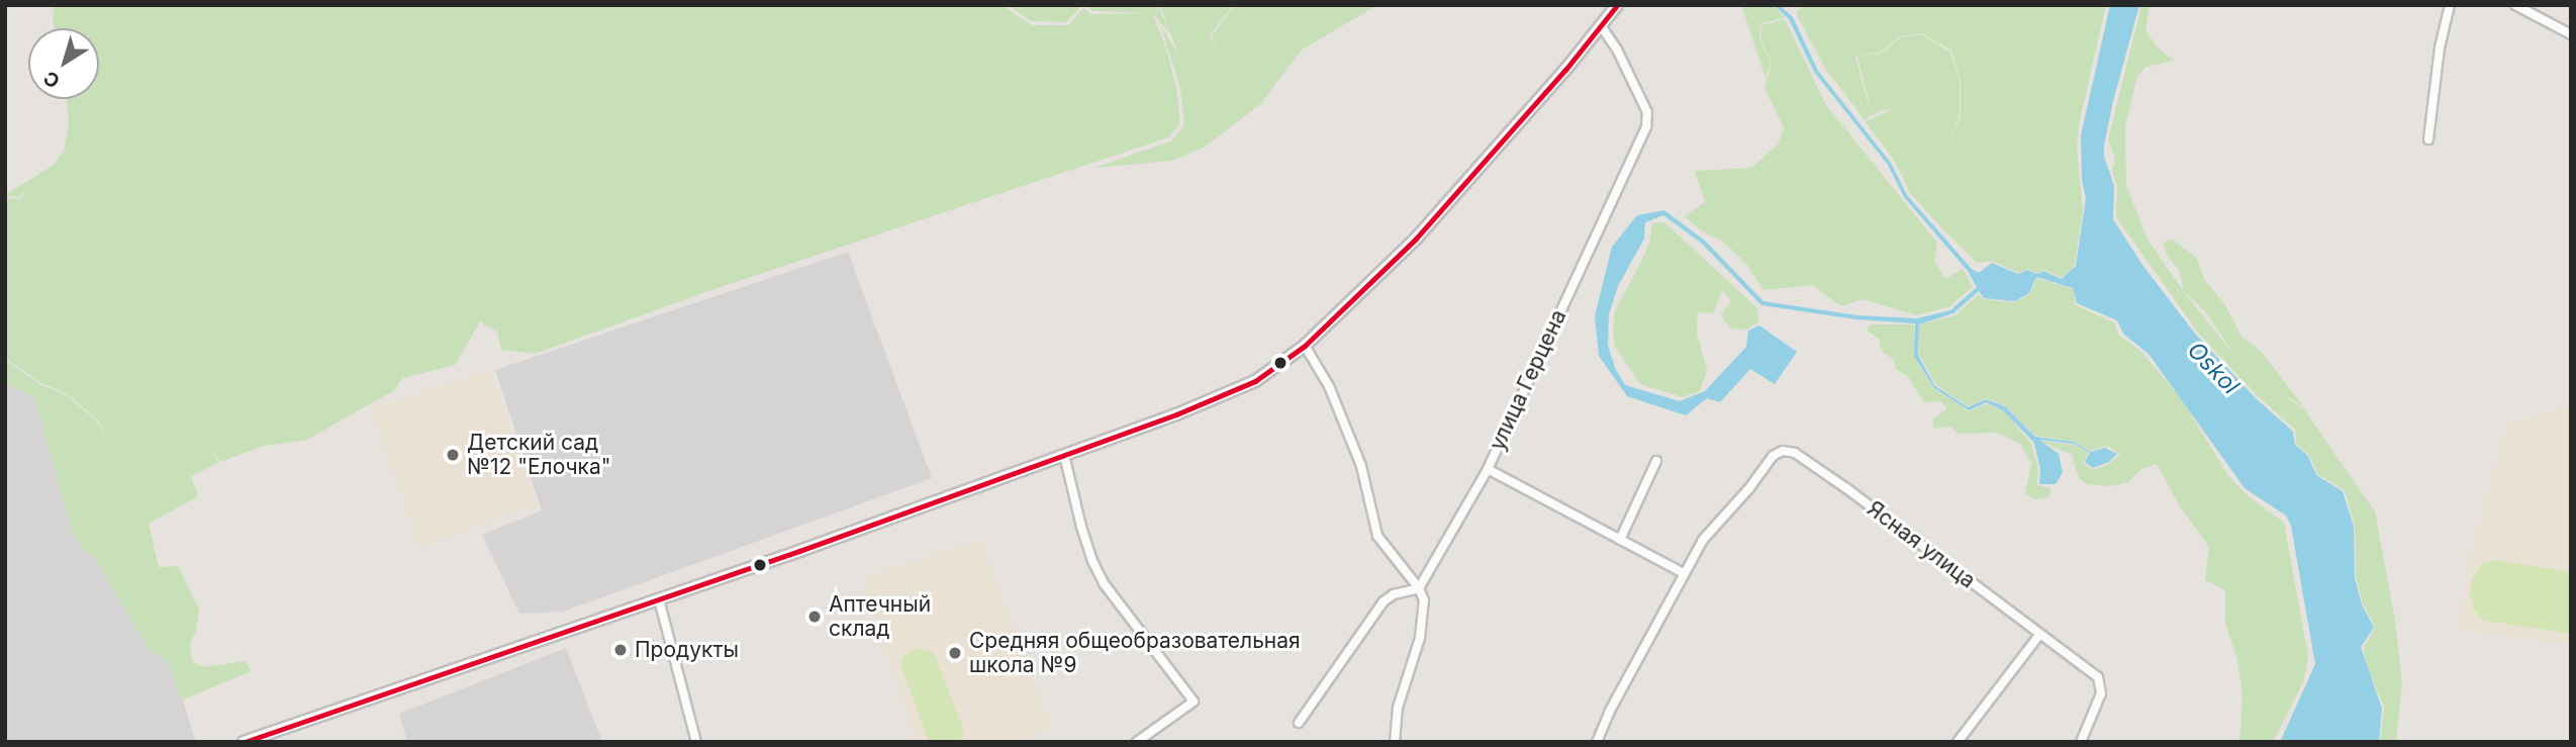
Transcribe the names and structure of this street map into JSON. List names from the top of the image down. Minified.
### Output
{"streets":{"street":["улица Герцена","Ясная улица"]},"water":["Oskol"],"places":["Детский сад №12 \"Елочка\"","Аптечный склад","Продукты","Средняя общеобразовательная школа №9"],"north":"bottom left"}
